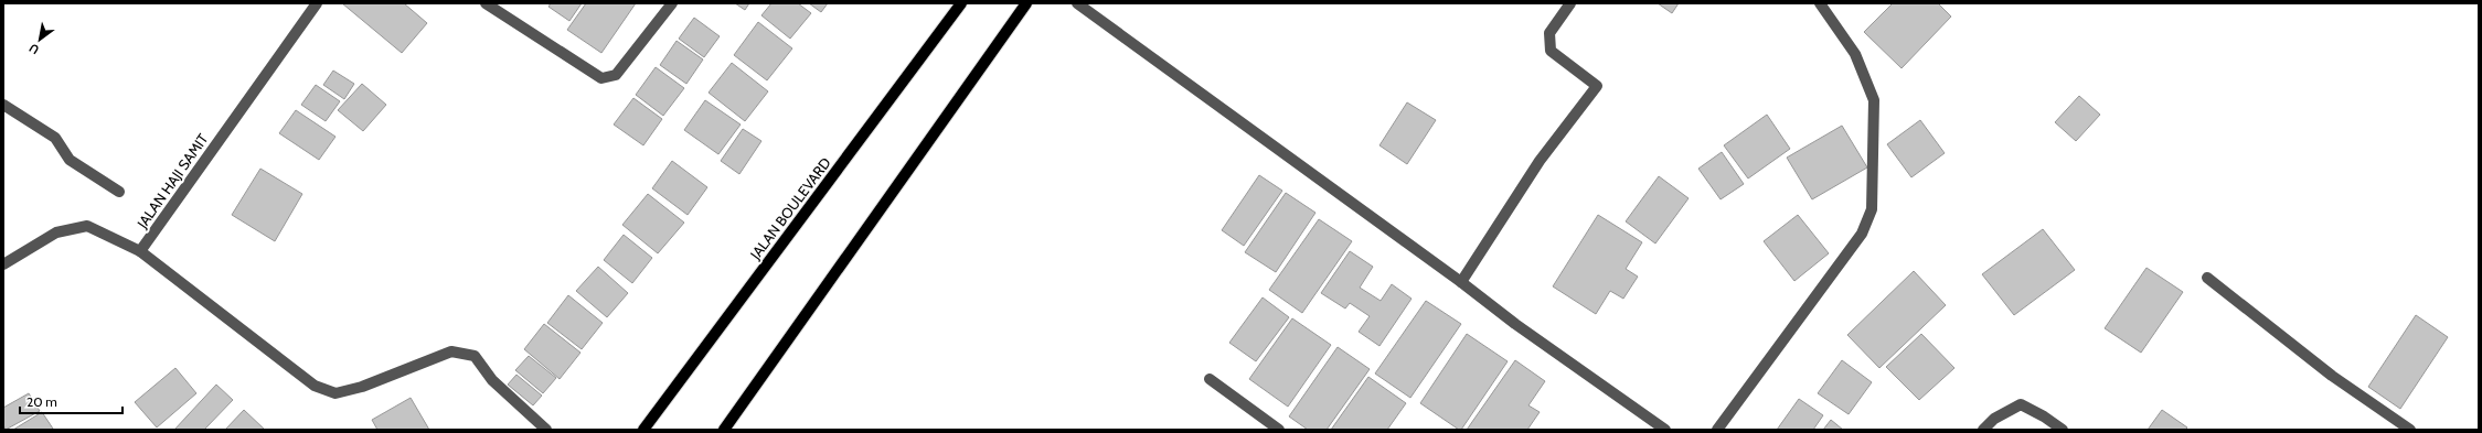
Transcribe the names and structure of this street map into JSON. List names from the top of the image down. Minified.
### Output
{"streets":{"main road":["JALAN BOULEVARD"],"street":["JALAN HAJI SAMIT"]},"scale_bar":"20 m","north":"bottom left"}
